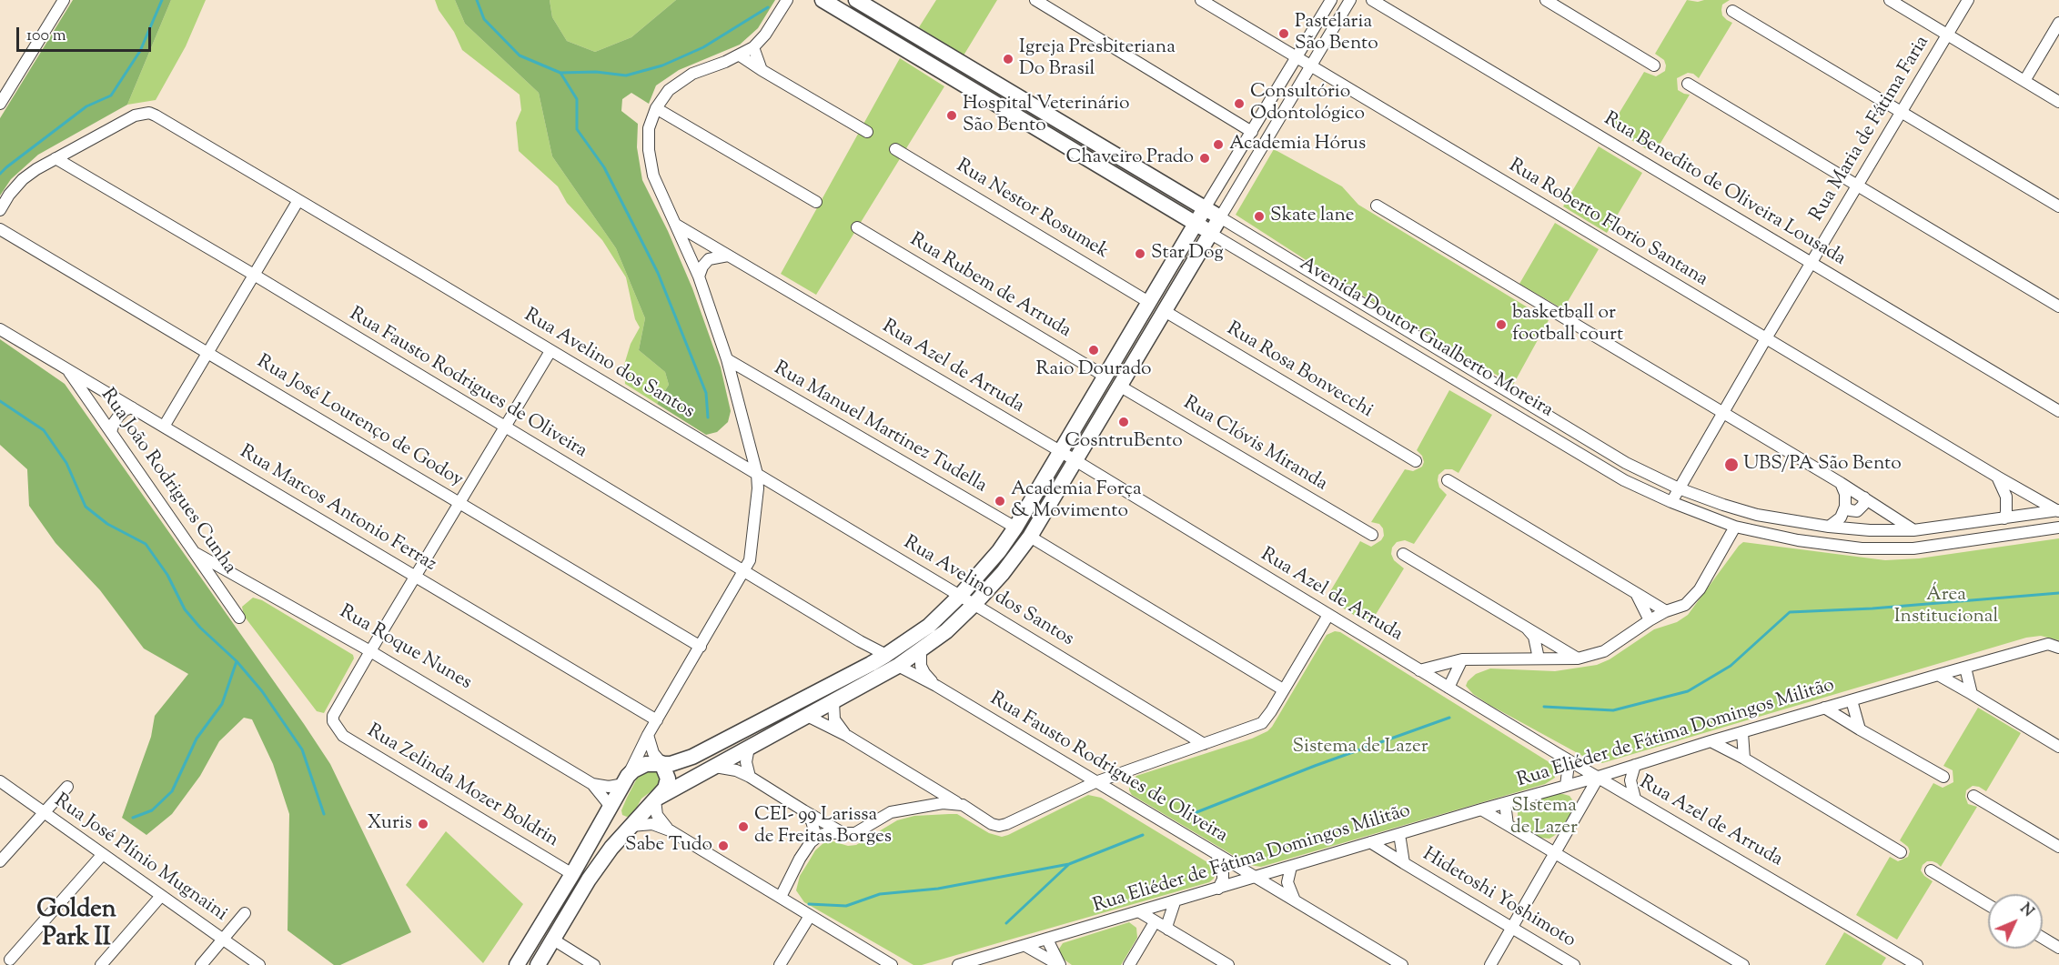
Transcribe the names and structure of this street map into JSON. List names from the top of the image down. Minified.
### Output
{"streets":{"main road":["Avenida Doutor Gualberto Moreira","Rua Roque Nunes"],"street":["Rua Maria de Fátima Faria","Rua Benedito de Oliveira Lousada","Rua Nestor Rosumek","Rua Roberto Florio Santana","Rua Rubem de Arruda","Rua Avelino dos Santos","Rua Azel de Arruda","Rua Rosa Bonvecchi","Rua Fausto Rodrigues de Oliveira","Rua José Lourenço de Godoy","Rua Manuel Martinez Tudella","Rua Clóvis Miranda","Rua João Rodrigues Cunha","Rua Marcos Antonio Ferraz","Rua Eliéder de Fátima Domingos Militão","Rua Zelinda Mozer Boldrin","Rua José Plínio Mugnaini","Hidetoshi Yoshimoto"]},"crossings":[["Rua Maria de Fátima Faria","Rua Benedito de Oliveira Lousada"],["Rua Maria de Fátima Faria","Rua Roberto Florio Santana"],["Rua Maria de Fátima Faria","Avenida Doutor Gualberto Moreira"],["Rua Roberto Florio Santana","Avenida Doutor Gualberto Moreira"],["Rua Avelino dos Santos","Rua Fausto Rodrigues de Oliveira"],["Rua Azel de Arruda","Rua Eliéder de Fátima Domingos Militão"],["Rua Fausto Rodrigues de Oliveira","Rua Eliéder de Fátima Domingos Militão"],["Rua João Rodrigues Cunha","Rua Marcos Antonio Ferraz"],["Rua João Rodrigues Cunha","Rua Roque Nunes"],["Rua Roque Nunes","Rua Zelinda Mozer Boldrin"],["Rua Eliéder de Fátima Domingos Militão","Hidetoshi Yoshimoto"]],"districts":["Golden Park II"],"parks":["Área Institucional","Sistema de Lazer","SIstema de Lazer"],"places":["Pastelaria São Bento","Igreja Presbiteriana Do Brasil","Consultório Odontológico","Hospital Veterinário São Bento","Academia Hórus","Chaveiro Prado","Skate lane","Star Dog","basketball or football court","Raio Dourado","CosntruBento","UBS/PA São Bento","Academia Força & Movimento","Xuris","CEI- 99 Larissa de Freitas Borges","Sabe Tudo"],"scale_bar":"100 m","north":"top right"}
